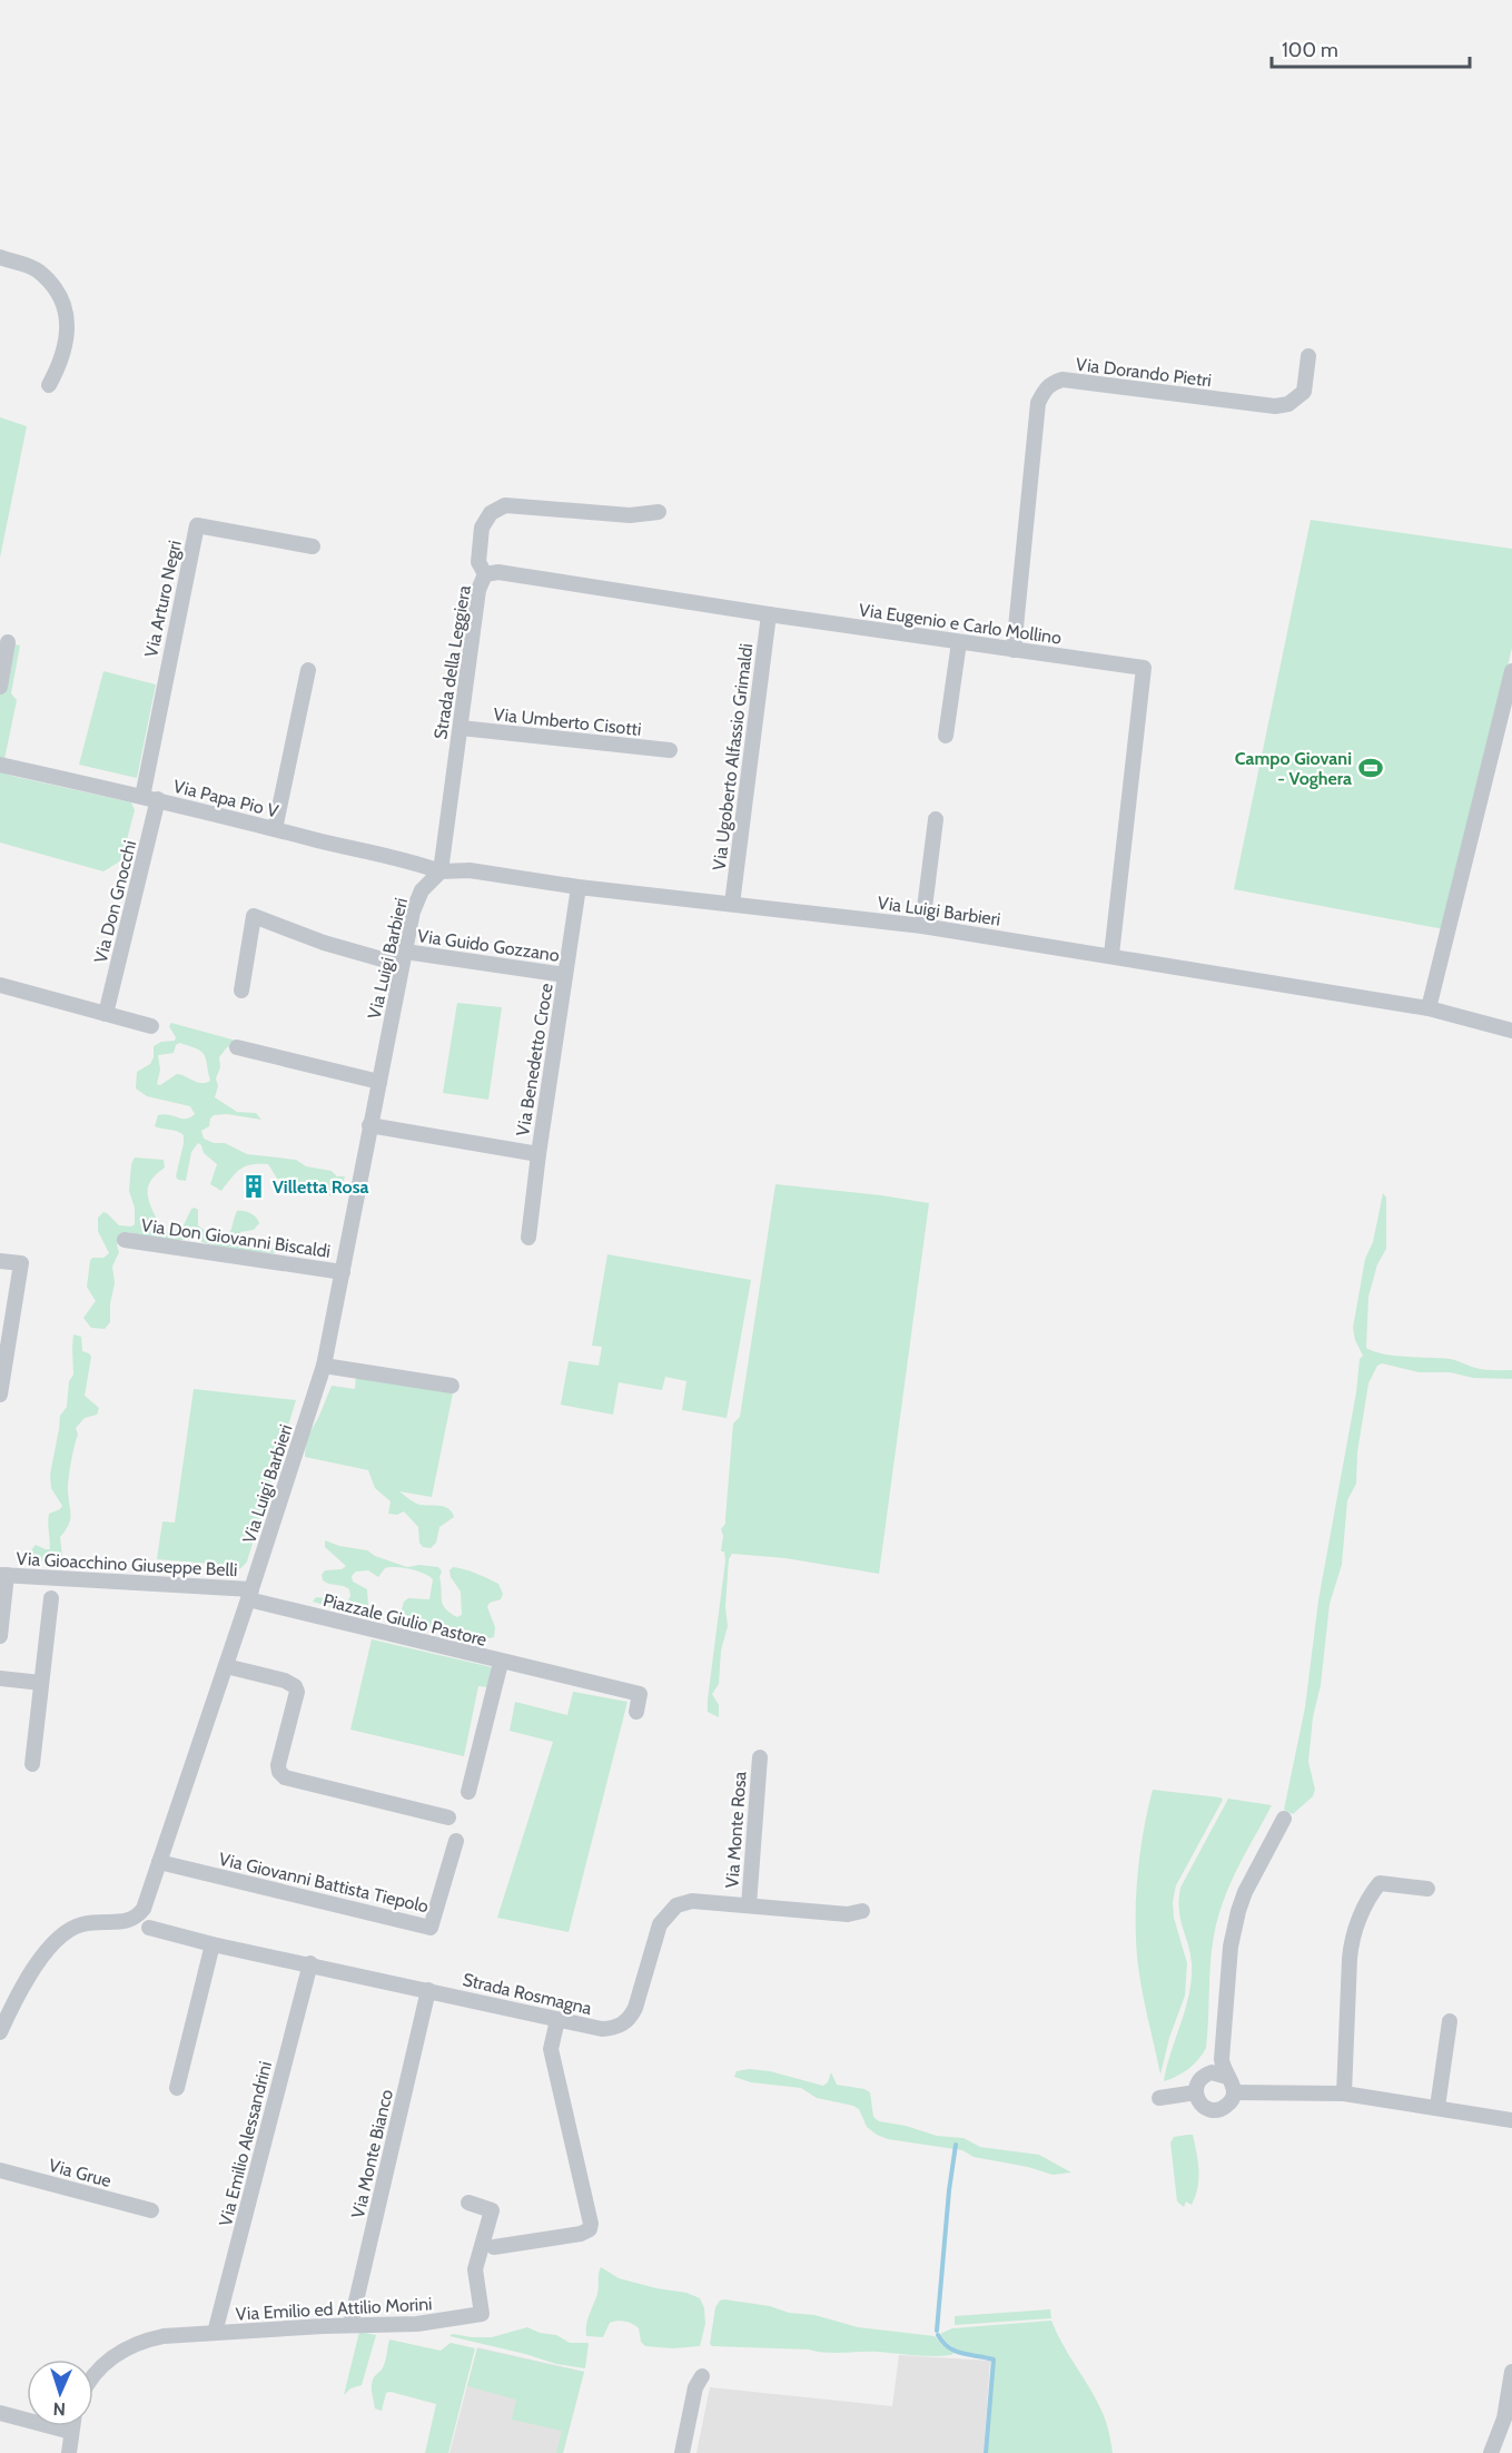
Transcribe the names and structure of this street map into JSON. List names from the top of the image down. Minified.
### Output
{"streets":{"street":["Via Dorando Pietri","Via Arturo Negri","Via Eugenio e Carlo Mollino","Strada della Leggiera","Via Umberto Cisotti","Via Ugoberto Alfassio Grimaldi","Via Papa Pio V","Via Don Gnocchi","Via Luigi Barbieri","Via Guido Gozzano","Via Benedetto Croce","Via Don Giovanni Biscaldi","Via Gioacchino Giuseppe Belli","Piazzale Giulio Pastore","Via Monte Rosa","Via Giovanni Battista Tiepolo","Strada Rosmagna","Via Emilio Alessandrini","Via Monte Bianco","Via Grue","Via Emilio ed Attilio Morini"]},"crossings":[["Via Dorando Pietri","Via Eugenio e Carlo Mollino"],["Via Arturo Negri","Via Papa Pio V"],["Via Eugenio e Carlo Mollino","Strada della Leggiera"],["Via Eugenio e Carlo Mollino","Via Ugoberto Alfassio Grimaldi"],["Via Eugenio e Carlo Mollino","Via Luigi Barbieri"],["Strada della Leggiera","Via Umberto Cisotti"],["Strada della Leggiera","Via Papa Pio V"],["Strada della Leggiera","Via Luigi Barbieri"],["Via Ugoberto Alfassio Grimaldi","Via Luigi Barbieri"],["Via Papa Pio V","Via Don Gnocchi"],["Via Papa Pio V","Via Luigi Barbieri"],["Via Luigi Barbieri","Via Guido Gozzano"],["Via Luigi Barbieri","Via Benedetto Croce"],["Via Luigi Barbieri","Via Don Giovanni Biscaldi"],["Via Luigi Barbieri","Via Gioacchino Giuseppe Belli"],["Via Luigi Barbieri","Piazzale Giulio Pastore"],["Via Luigi Barbieri","Via Giovanni Battista Tiepolo"],["Via Guido Gozzano","Via Benedetto Croce"],["Via Gioacchino Giuseppe Belli","Piazzale Giulio Pastore"],["Via Monte Rosa","Strada Rosmagna"],["Strada Rosmagna","Via Emilio Alessandrini"],["Strada Rosmagna","Via Monte Bianco"],["Via Emilio Alessandrini","Via Emilio ed Attilio Morini"],["Via Monte Bianco","Via Emilio ed Attilio Morini"]],"places":{"sports":["Campo Giovani - Voghera"],"building":["Villetta Rosa"]},"scale_bar":"100 m","north":"bottom"}
